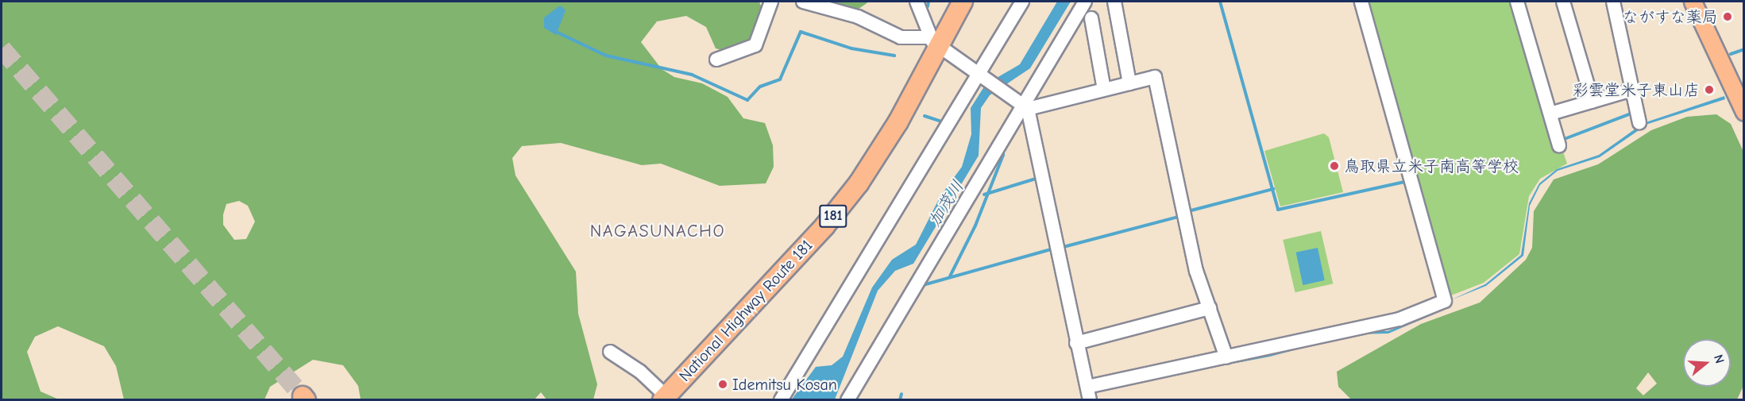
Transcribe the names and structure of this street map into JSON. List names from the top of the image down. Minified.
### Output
{"streets":{"highway":["181","National Highway Route 181"]},"districts":["NAGASUNACHO"],"water":["加茂川"],"places":["ながすな薬局","彩雲堂米子東山店","鳥取県立米子南高等学校","Idemitsu Kosan"],"north":"right"}
